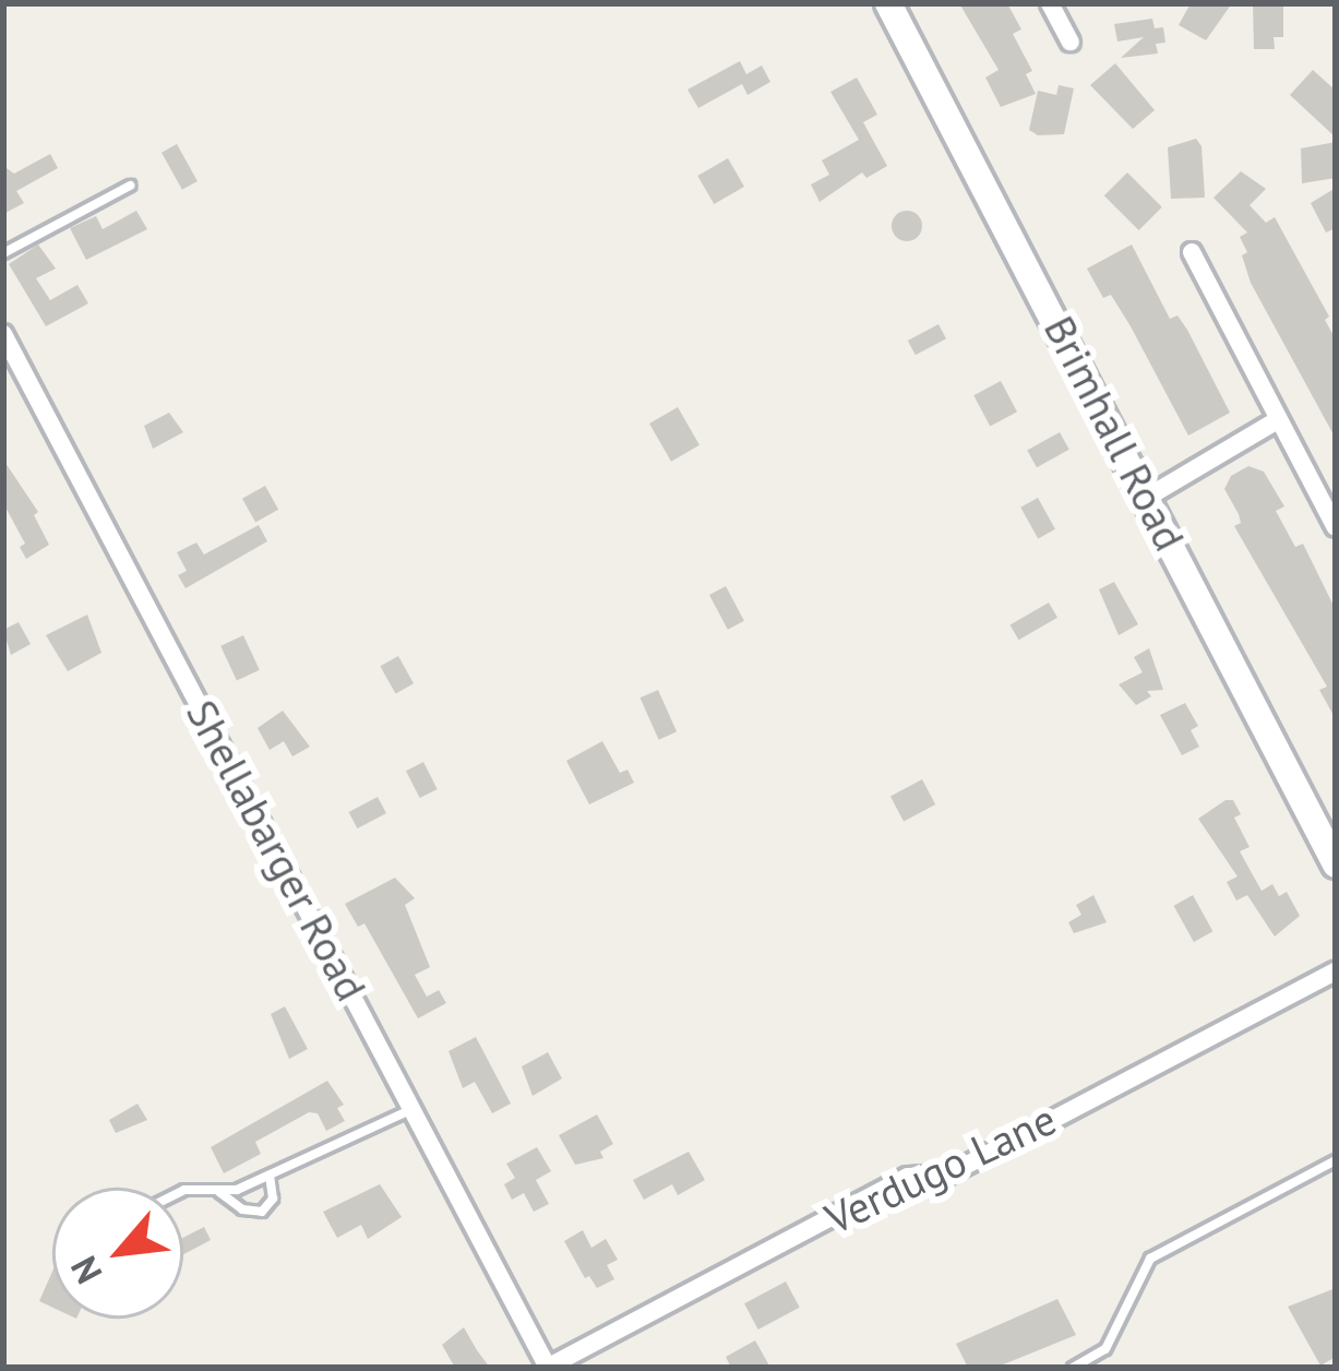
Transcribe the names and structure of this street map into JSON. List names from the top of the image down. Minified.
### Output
{"streets":{"street":["Brimhall Road","Shellabarger Road","Verdugo Lane"]},"crossings":[["Shellabarger Road","Verdugo Lane"]],"north":"bottom left"}
